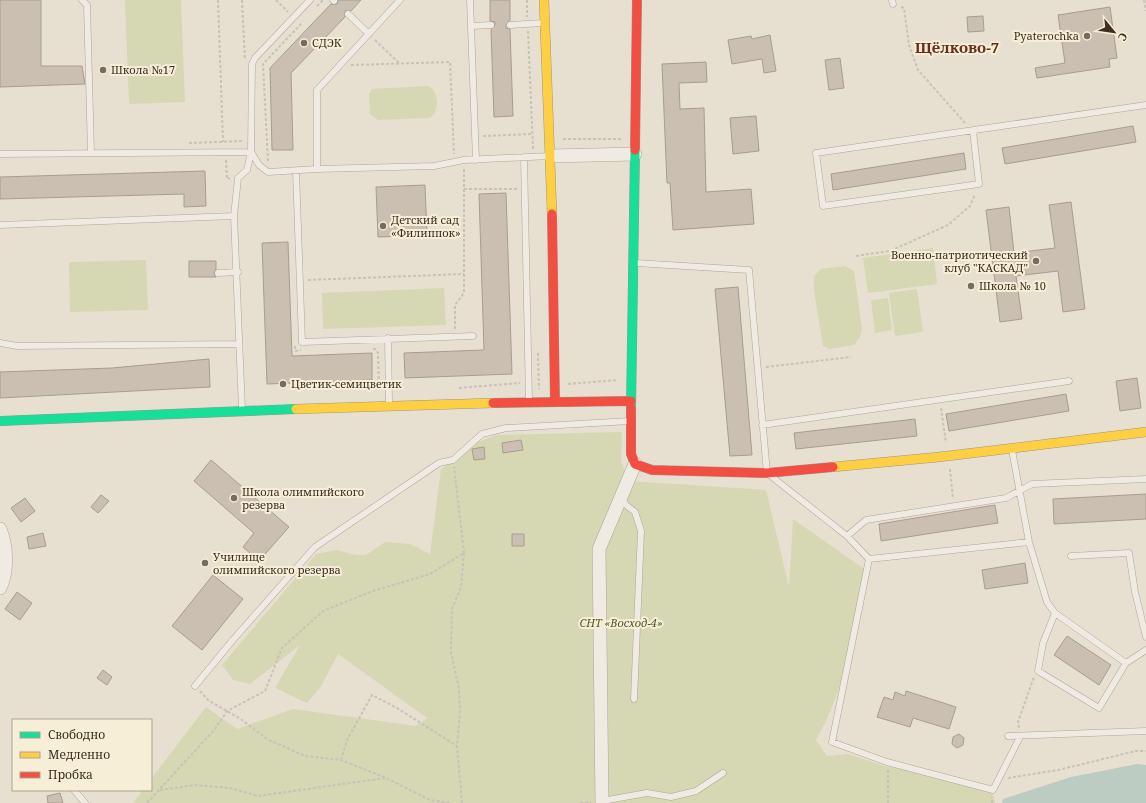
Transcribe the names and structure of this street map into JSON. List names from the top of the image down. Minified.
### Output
{"districts":["Щёлково-7"],"parks":["СНТ «Восход-4»"],"places":["Pyaterochka","СДЭК","Школа №17","Детский сад «Филиппок»","Военно-патриотический клуб \"КАСКАД\"","Школа № 10","Цветик-семицветик","Школа олимпийского резерва","Училище олимпийского резерва"],"legend":["Свободно","Медленно","Пробка"],"north":"bottom right"}
